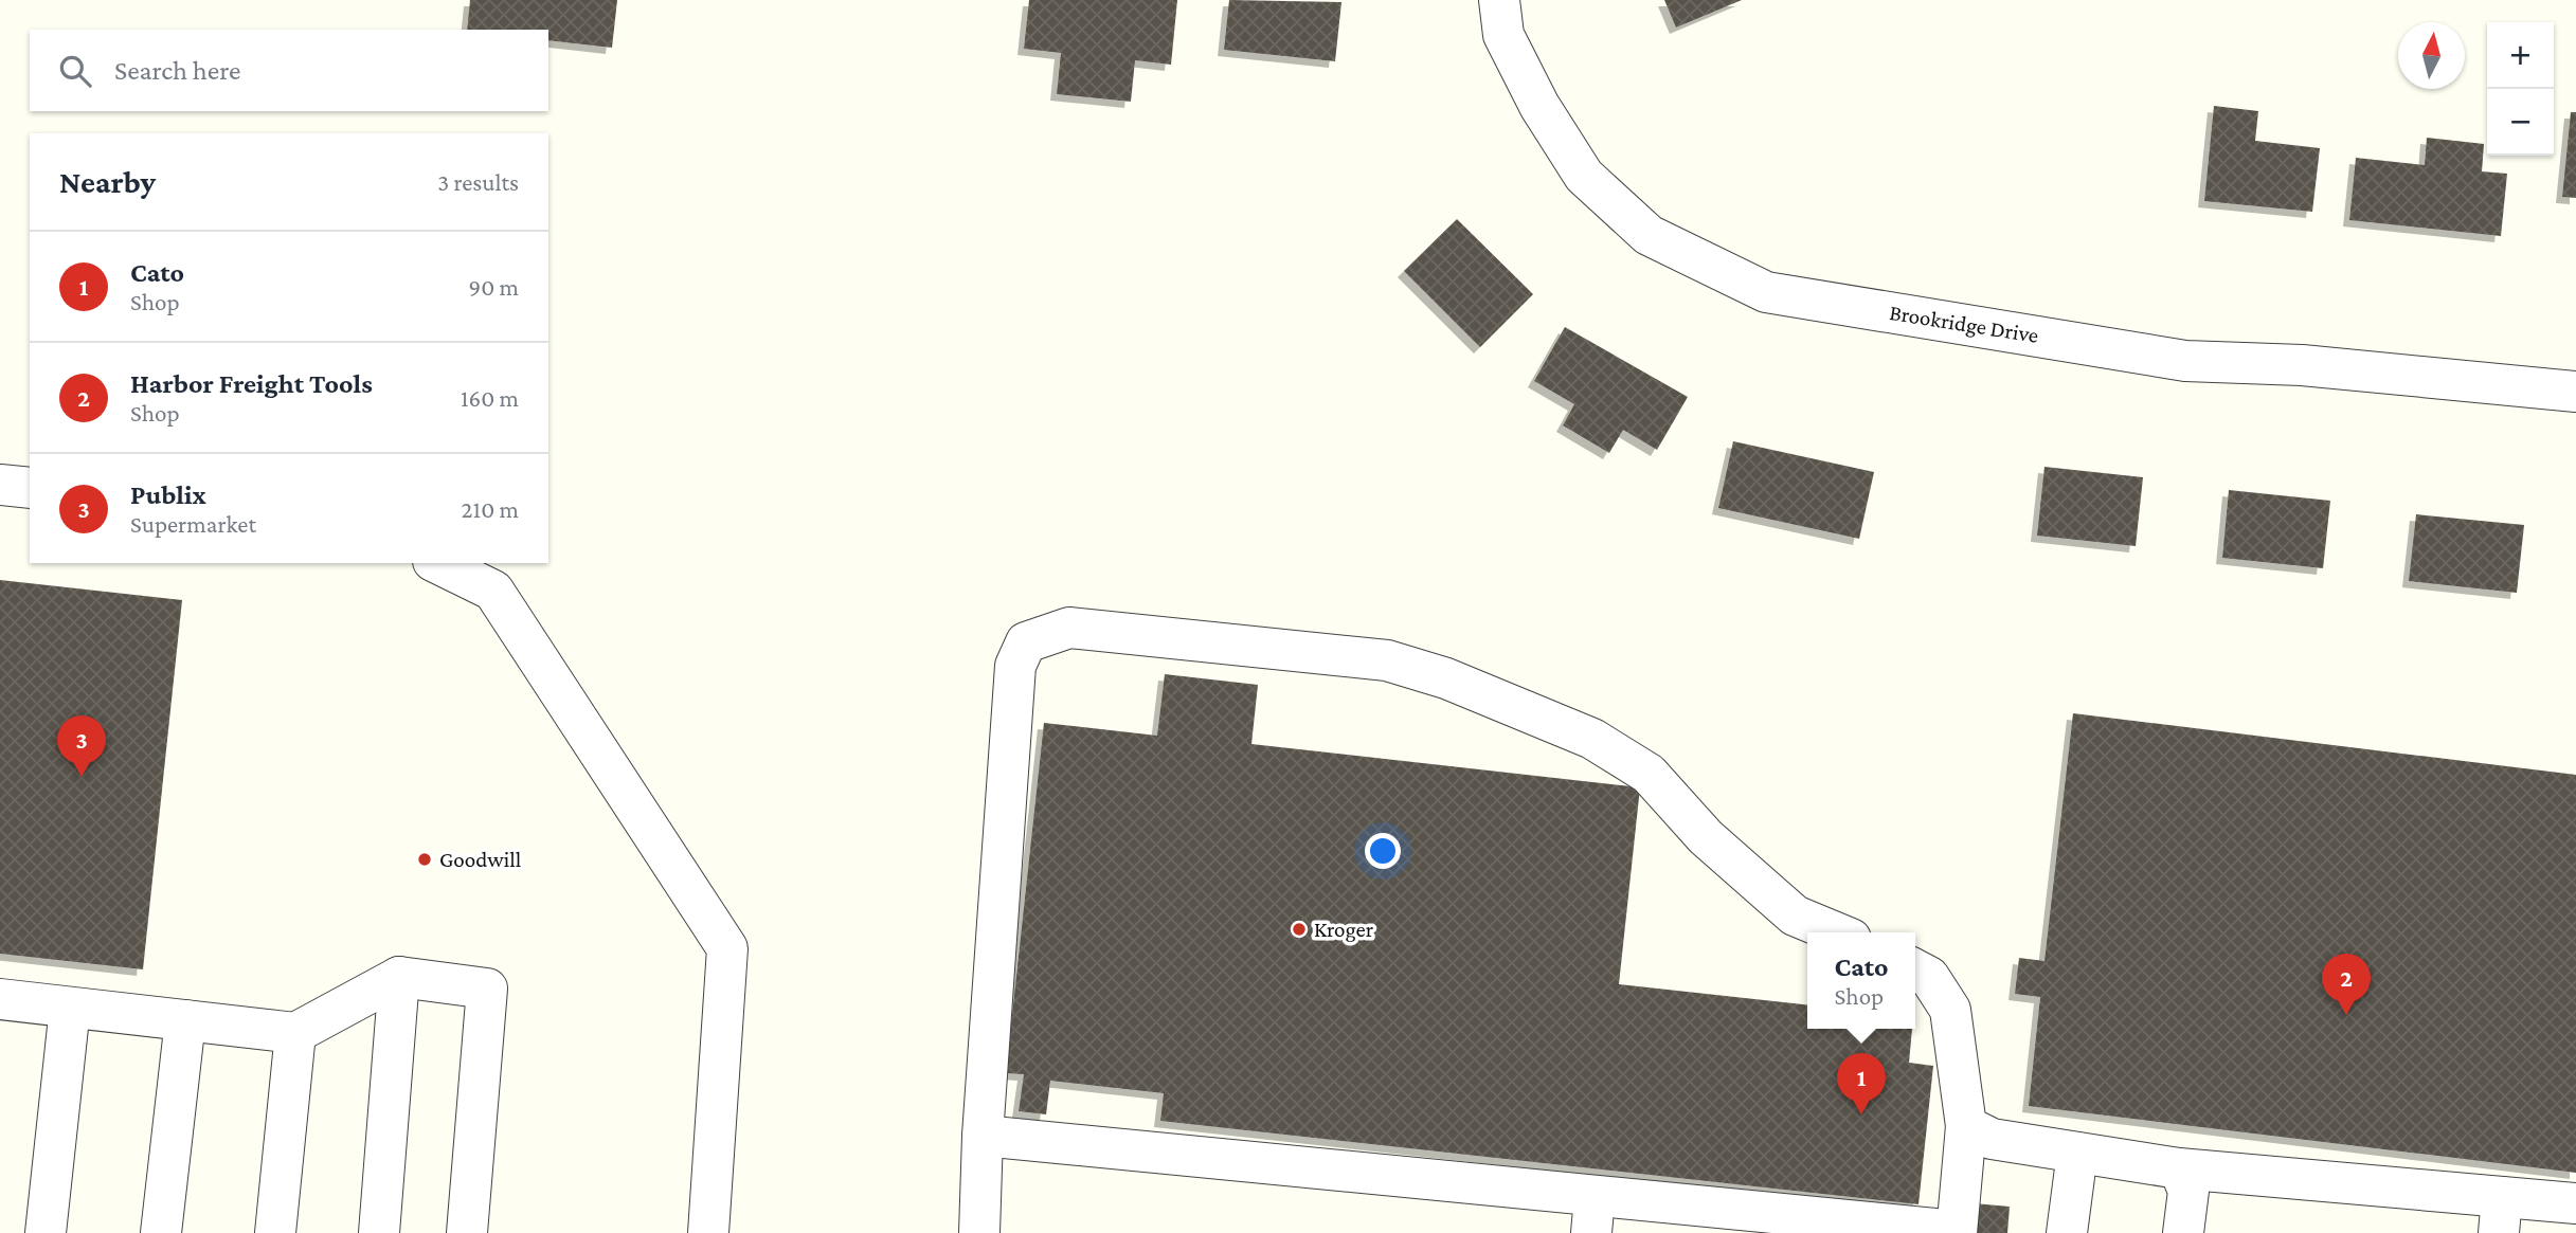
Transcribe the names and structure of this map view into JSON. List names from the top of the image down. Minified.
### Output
{"streets":{"street":["Brookridge Drive"]},"places":["Goodwill","Kroger"],"north":"top","page":{"map_buttons":["+","−"],"search":"Search here","heading":["Nearby","3 results"],"list":[{"mark":"1","name":"Cato","note":"Shop","value":"90 m"},{"mark":"2","name":"Harbor Freight Tools","note":"Shop","value":"160 m"},{"mark":"3","name":"Publix","note":"Supermarket","value":"210 m"}],"pins":["3","2","1"],"popup":["Cato","Shop"]}}
